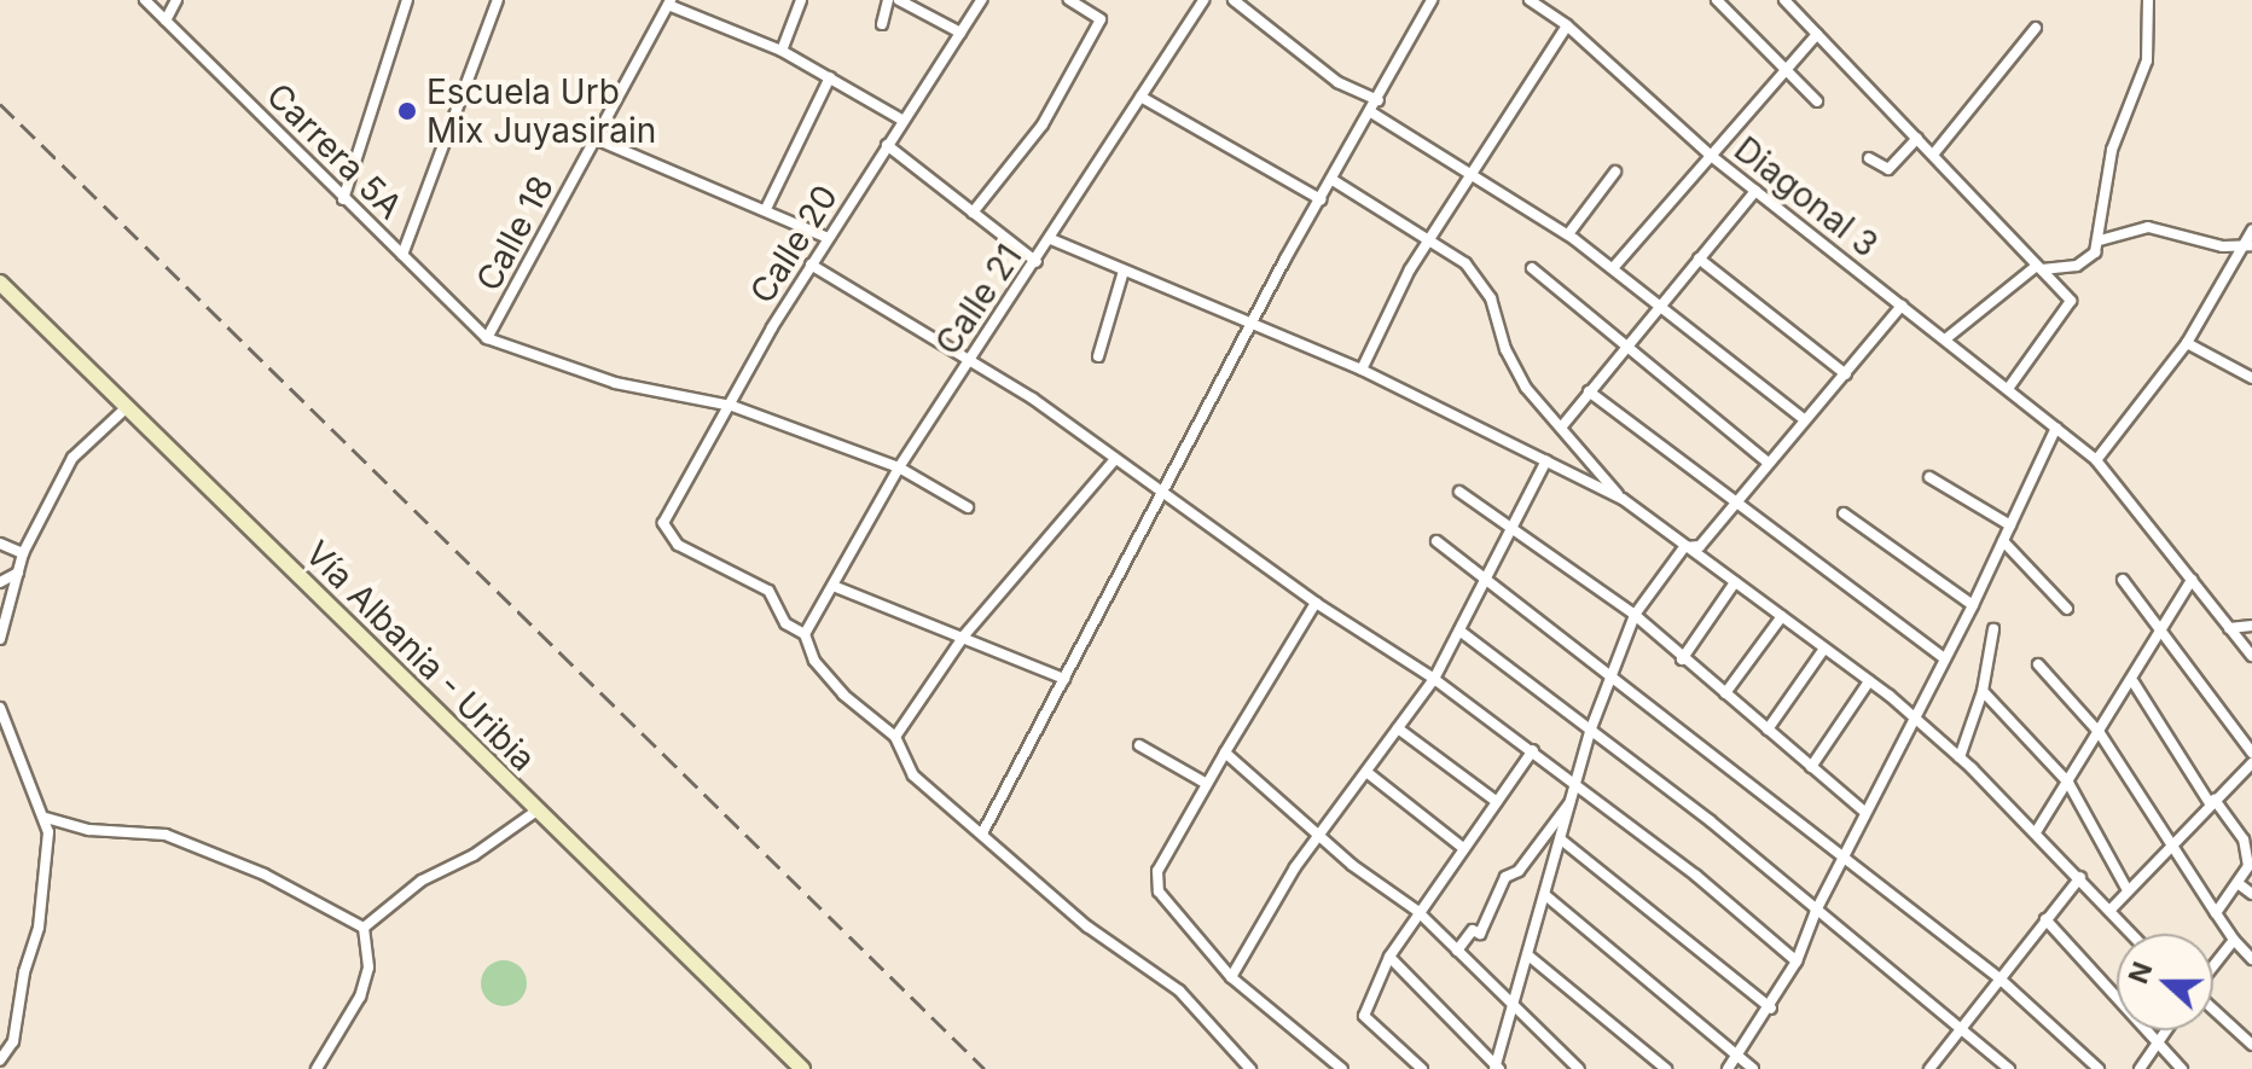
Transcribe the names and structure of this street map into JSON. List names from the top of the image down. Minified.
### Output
{"streets":{"main road":["Vía Albania - Uribia"],"street":["Carrera 5A","Diagonal 3","Calle 18","Calle 20","Calle 21"]},"crossings":[["Carrera 5A","Calle 18"],["Calle 20","Calle 21"]],"places":["Escuela Urb Mix Juyasirain"],"north":"left"}
